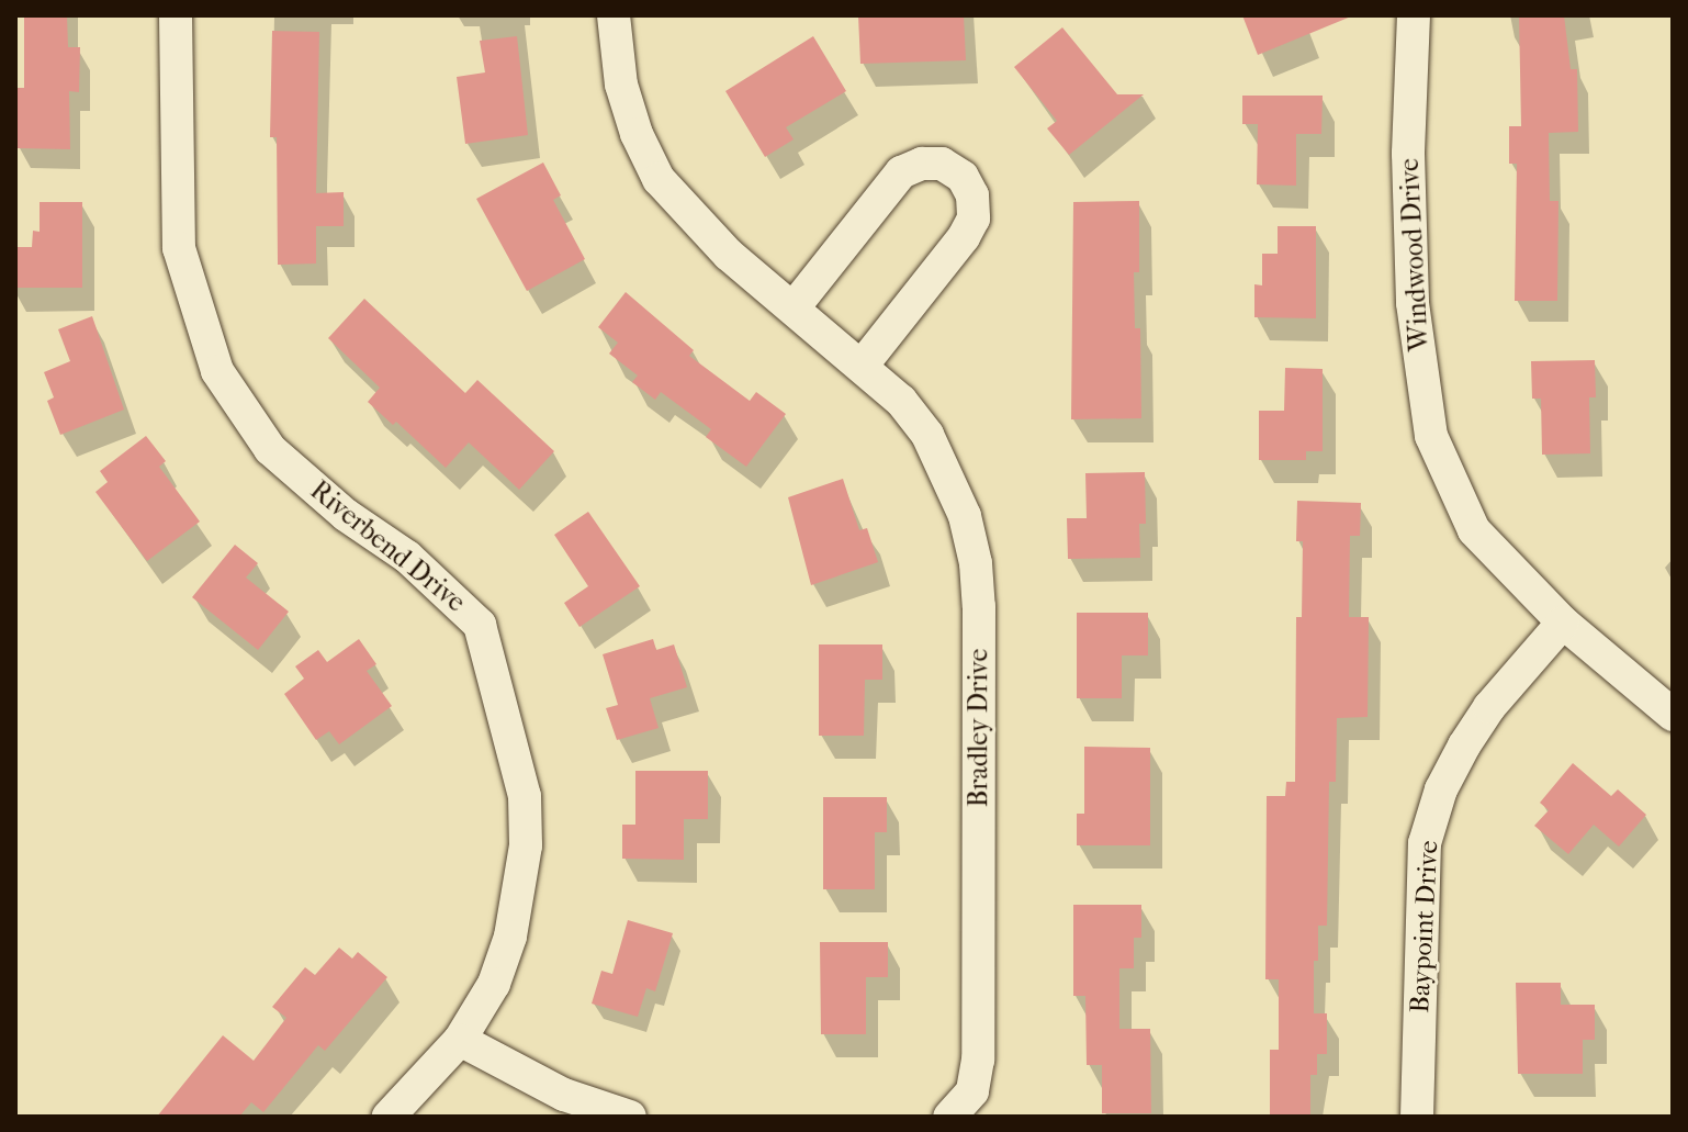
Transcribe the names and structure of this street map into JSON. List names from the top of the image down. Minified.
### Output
{"streets":{"street":["Windwood Drive","Riverbend Drive","Bradley Drive","Baypoint Drive"]},"crossings":[["Windwood Drive","Baypoint Drive"]]}
